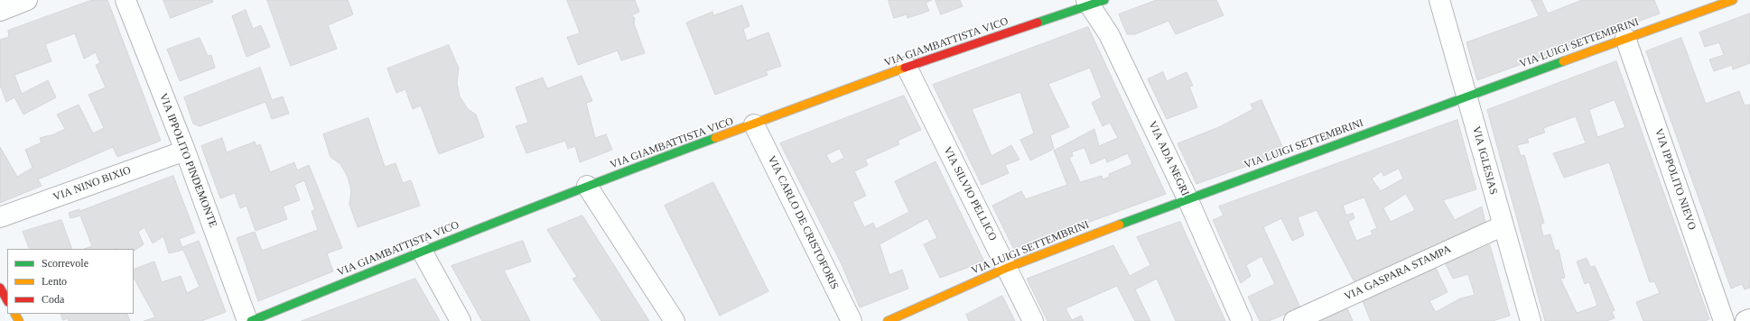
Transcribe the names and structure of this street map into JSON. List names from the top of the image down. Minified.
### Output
{"streets":{"street":["VIA GIAMBATTISTA VICO","VIA LUIGI SETTEMBRINI","VIA ADA NEGRI","VIA IPPOLITO PINDEMONTE","VIA IGLESIAS","VIA IPPOLITO NIEVO","VIA NINO BIXIO","VIA SILVIO PELLICO","VIA CARLO DE CRISTOFORIS","VIA GASPARA STAMPA"]},"crossings":[["VIA GIAMBATTISTA VICO","VIA ADA NEGRI"],["VIA GIAMBATTISTA VICO","VIA SILVIO PELLICO"],["VIA GIAMBATTISTA VICO","VIA CARLO DE CRISTOFORIS"],["VIA LUIGI SETTEMBRINI","VIA ADA NEGRI"],["VIA LUIGI SETTEMBRINI","VIA IGLESIAS"],["VIA LUIGI SETTEMBRINI","VIA IPPOLITO NIEVO"],["VIA LUIGI SETTEMBRINI","VIA SILVIO PELLICO"],["VIA IPPOLITO PINDEMONTE","VIA NINO BIXIO"],["VIA IGLESIAS","VIA GASPARA STAMPA"]],"legend":["Scorrevole","Lento","Coda"]}
